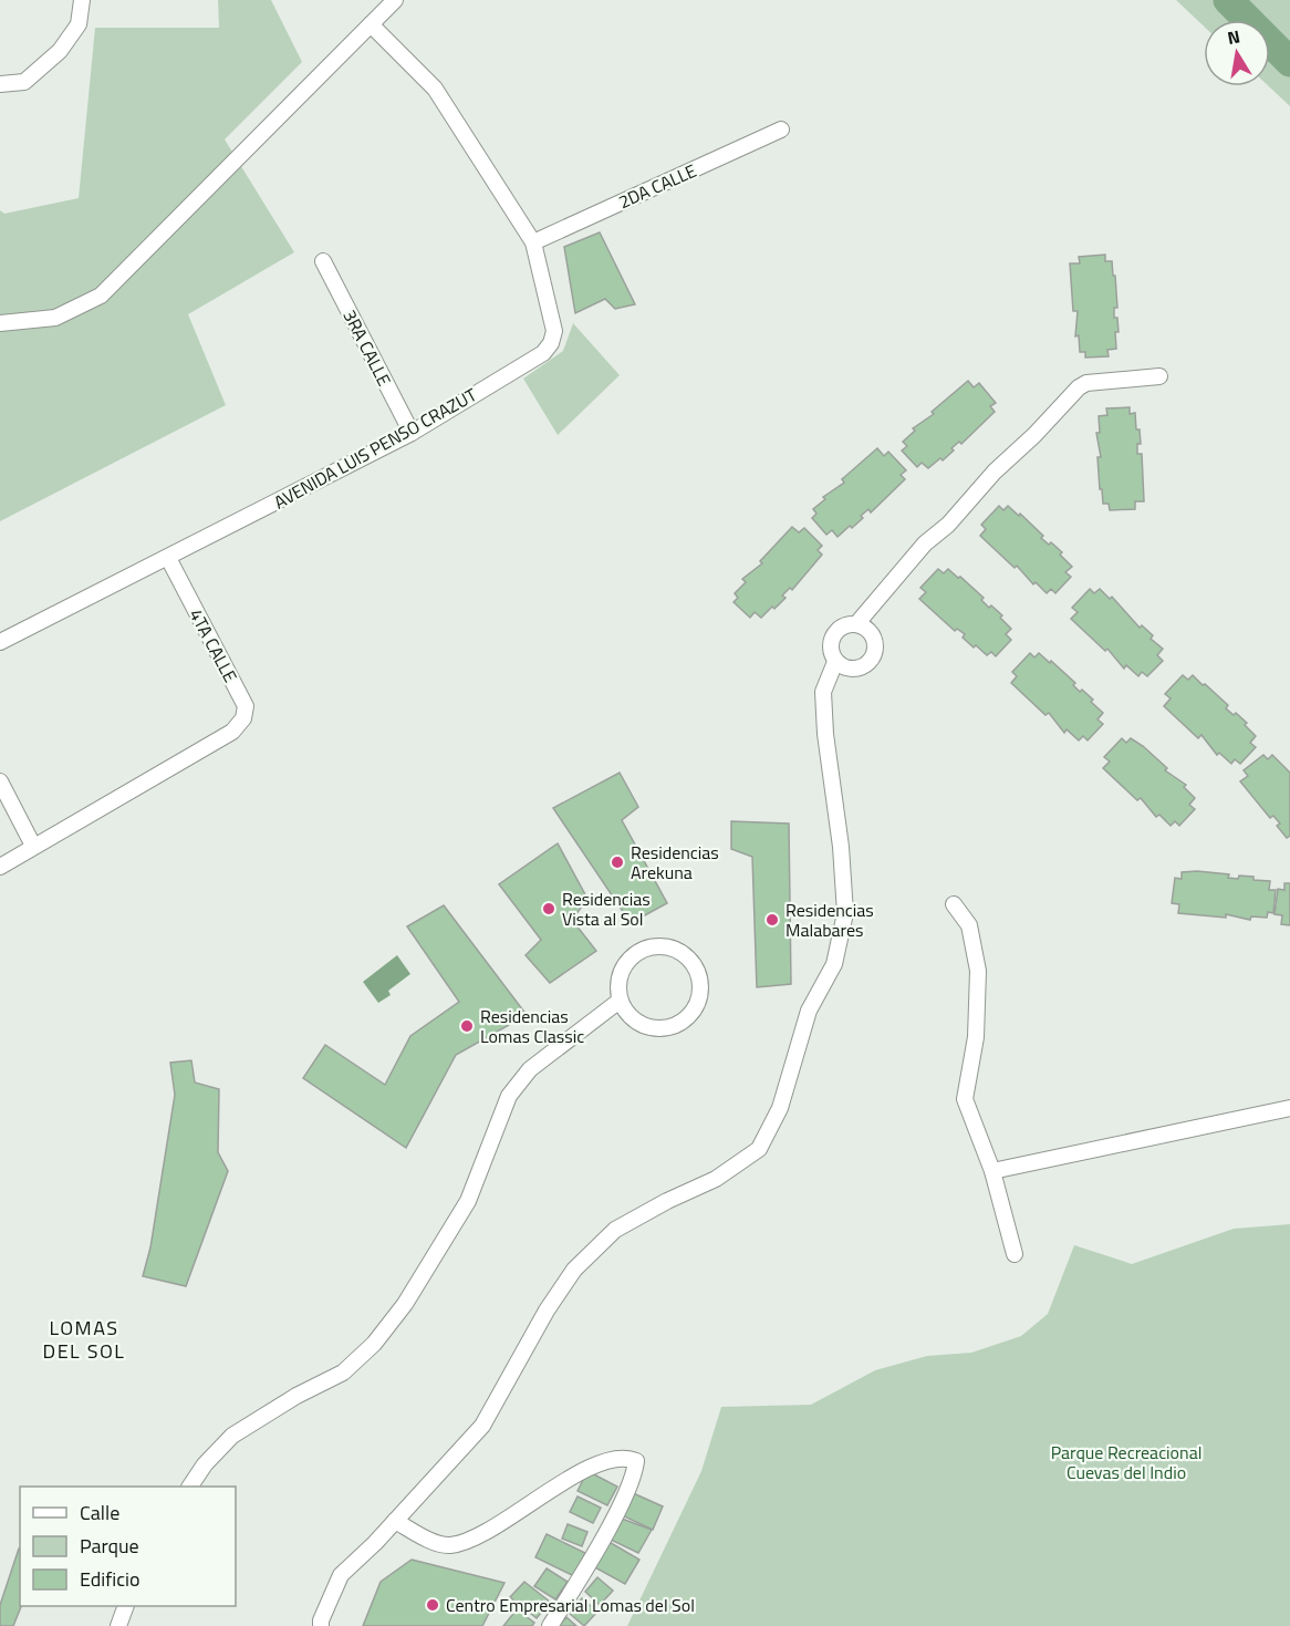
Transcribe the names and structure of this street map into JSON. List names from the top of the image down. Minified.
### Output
{"streets":{"street":["2DA CALLE","3RA CALLE","AVENIDA LUIS PENSO CRAZUT","4TA CALLE"]},"crossings":[["2DA CALLE","AVENIDA LUIS PENSO CRAZUT"],["3RA CALLE","AVENIDA LUIS PENSO CRAZUT"],["AVENIDA LUIS PENSO CRAZUT","4TA CALLE"]],"districts":["LOMAS DEL SOL"],"parks":["Parque Recreacional Cuevas del Indio"],"places":["Residencias Arekuna","Residencias Vista al Sol","Residencias Malabares","Residencias Lomas Classic","Centro Empresarial Lomas del Sol"],"legend":["Calle","Parque","Edificio"],"north":"top"}
